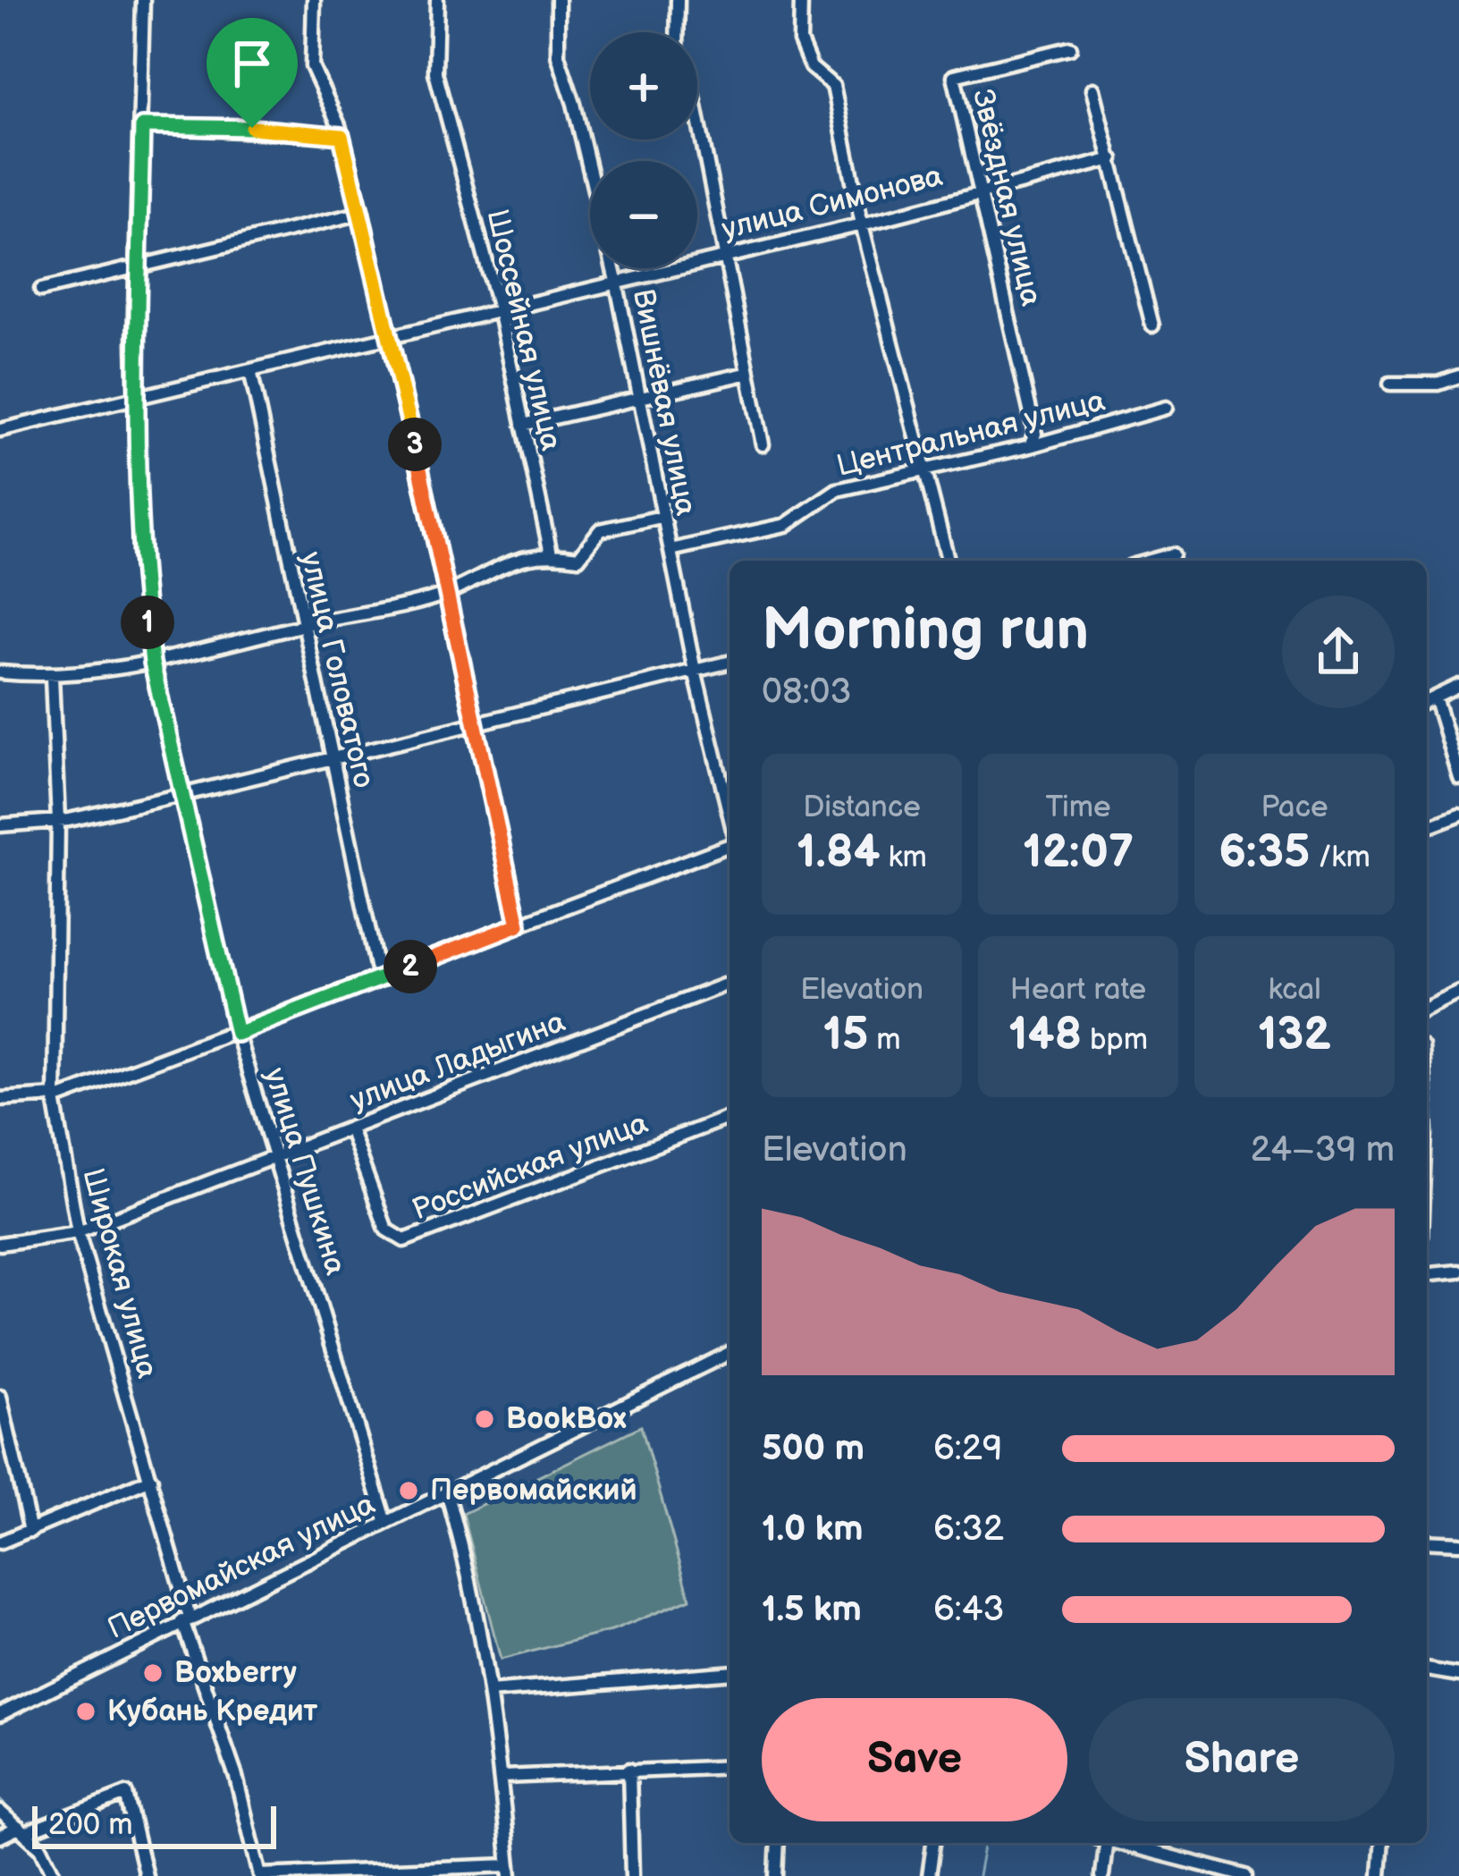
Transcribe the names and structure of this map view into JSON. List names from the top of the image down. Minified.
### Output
{"streets":{"street":["Звёздная улица","улица Симонова","Шоссейная улица","Вишнёвая улица","Центральная улица","улица Головатого","улица Ладыгина","Российская улица","улица Пушкина","Широкая улица","Первомайская улица"]},"crossings":[["Звёздная улица","улица Симонова"],["Звёздная улица","Центральная улица"],["улица Симонова","Шоссейная улица"],["улица Симонова","Вишнёвая улица"],["улица Симонова","улица Головатого"],["улица Симонова","улица Пушкина"],["Вишнёвая улица","Центральная улица"],["улица Ладыгина","Российская улица"],["улица Ладыгина","улица Пушкина"],["улица Ладыгина","Широкая улица"],["улица Пушкина","Первомайская улица"],["Широкая улица","Первомайская улица"]],"places":["BookBox","Первомайский","Boxberry","Кубань Кредит"],"scale_bar":"200 m","page":{"map_buttons":["+","−"],"pins":["3","1","2"],"heading":["Morning run","08:03"],"stats":[["Distance","1.84 km"],["Time","12:07"],["Pace","6:35 /km"],["Elevation","15 m"],["Heart rate","148 bpm"],["kcal","132"]],"chart":["Elevation","24–39 m"],"list":[{"name":"500 m","note":"6:29"},{"name":"1.0 km","note":"6:32"},{"name":"1.5 km","note":"6:43"}],"buttons":["Save","Share"],"scale":"200 m"}}
